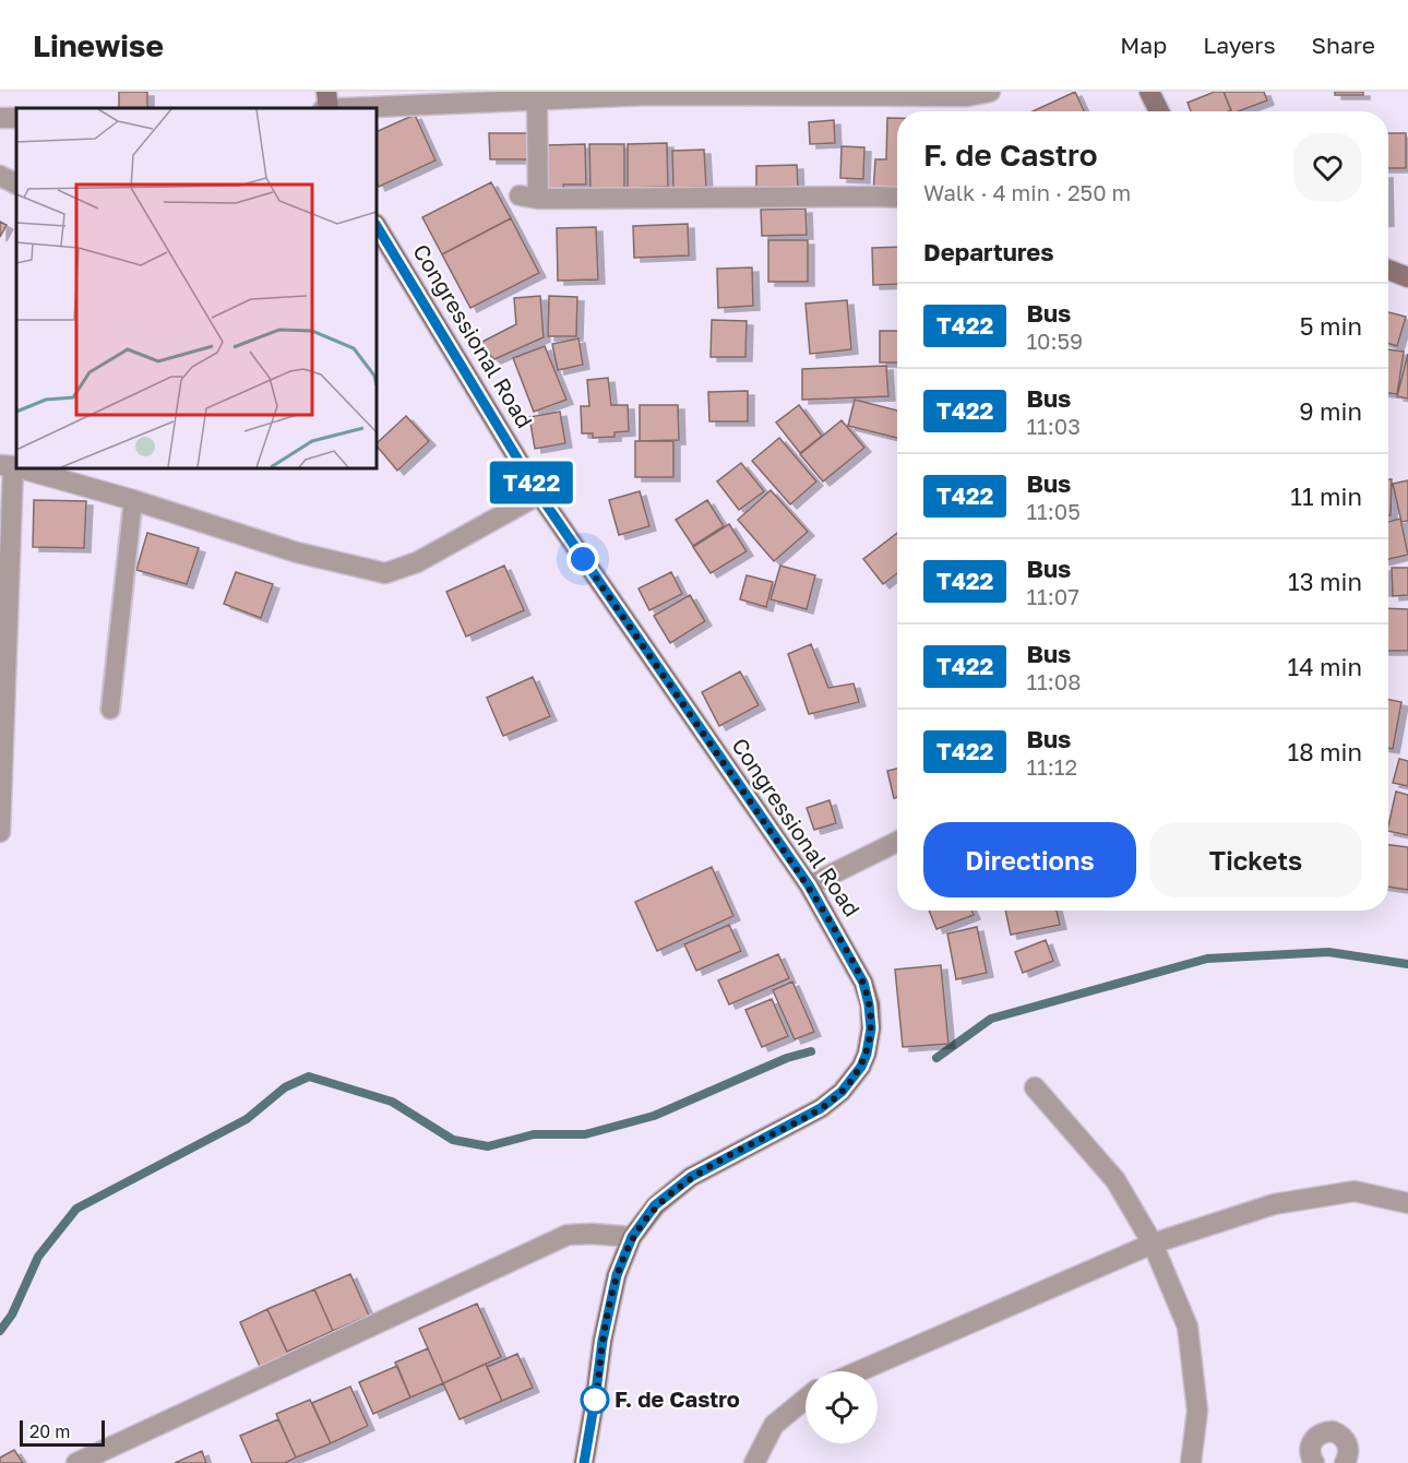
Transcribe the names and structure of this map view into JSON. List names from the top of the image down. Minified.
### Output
{"streets":{"main road":["Congressional Road"]},"places":["F. de Castro"],"lines":["bus line T422"],"scale_bar":"20 m","page":{"header":"Linewise","nav":["Map","Layers","Share"],"on_map":"T422","heading":[["F. de Castro","Walk · 4 min · 250 m"],"Departures"],"list":[{"mark":"T422","name":"Bus","note":"10:59","value":"5 min"},{"mark":"T422","name":"Bus","note":"11:03","value":"9 min"},{"mark":"T422","name":"Bus","note":"11:05","value":"11 min"},{"mark":"T422","name":"Bus","note":"11:07","value":"13 min"},{"mark":"T422","name":"Bus","note":"11:08","value":"14 min"},{"mark":"T422","name":"Bus","note":"11:12","value":"18 min"}],"buttons":["Directions","Tickets"],"scale":"20 m"}}
